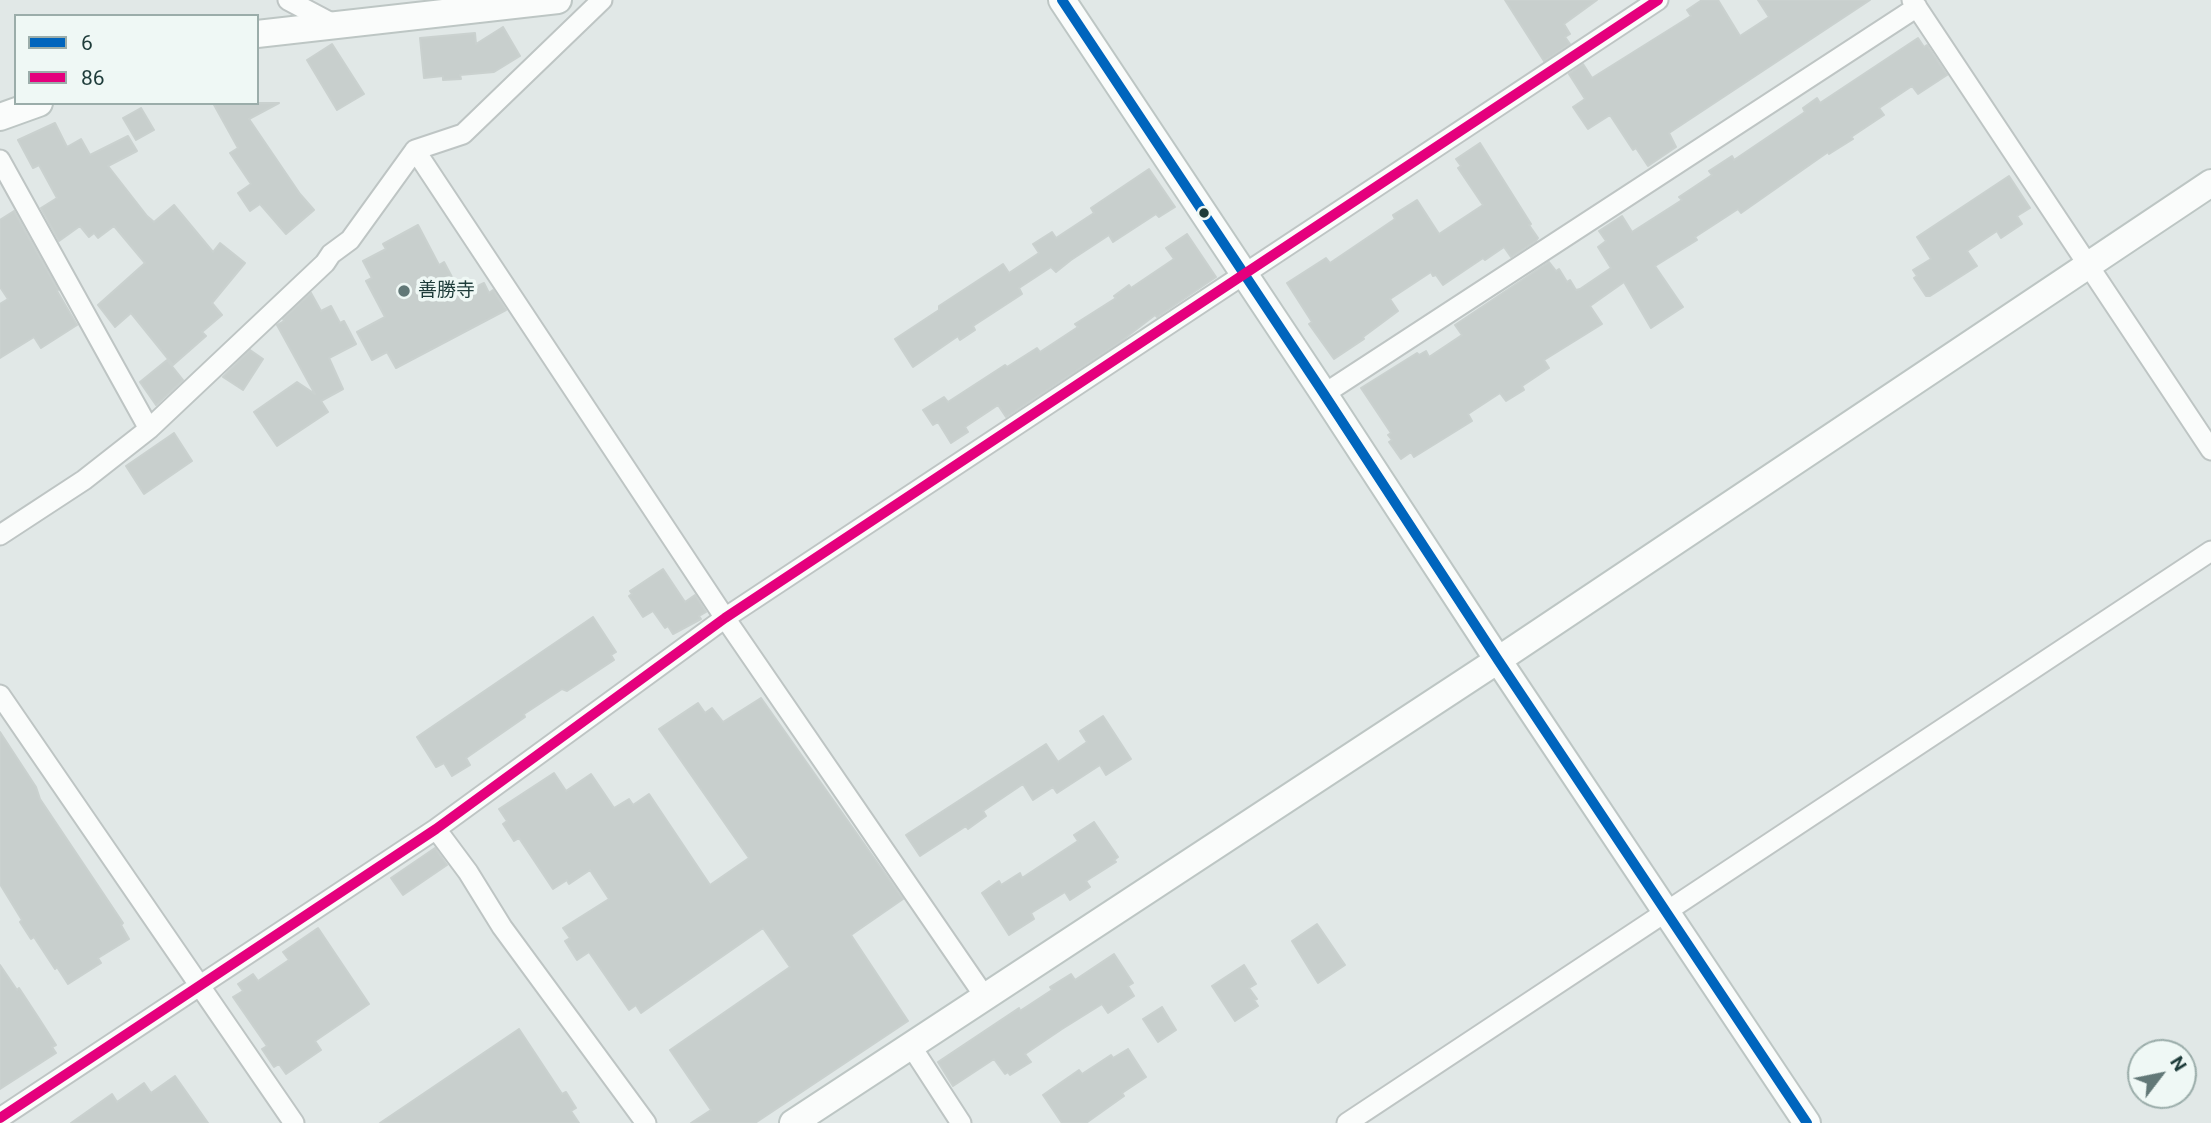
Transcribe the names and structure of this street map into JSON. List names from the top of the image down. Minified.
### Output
{"places":["善勝寺"],"lines":["transit line 6","transit line 86"],"legend":["6","86"],"north":"top right"}
